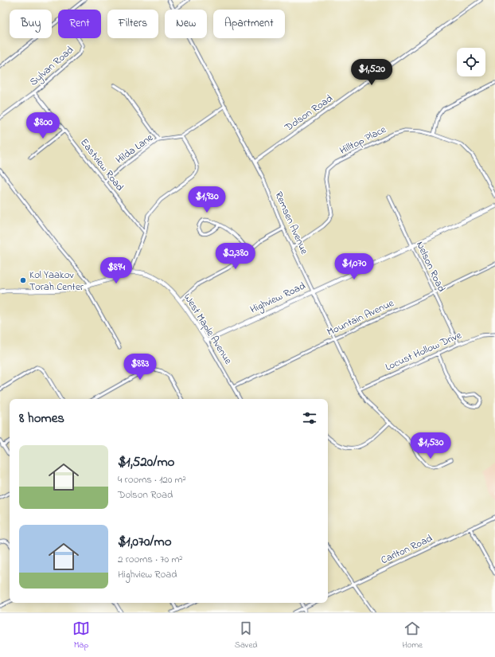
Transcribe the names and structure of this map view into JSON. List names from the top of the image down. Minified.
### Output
{"streets":{"street":["Sylvan Road","Dolson Road","Hilltop Place","Hilda Lane","Eastview Road","Remsen Avenue","Nelson Road","Highview Road","Mountain Avenue","West Maple Avenue","Locust Hollow Drive","Carlton Road"]},"crossings":[["Sylvan Road","Eastview Road"],["Dolson Road","Remsen Avenue"],["Hilltop Place","Remsen Avenue"],["Hilda Lane","Eastview Road"],["Hilda Lane","Remsen Avenue"],["Remsen Avenue","Highview Road"],["Remsen Avenue","Mountain Avenue"],["Remsen Avenue","Locust Hollow Drive"],["Nelson Road","Highview Road"],["Nelson Road","Mountain Avenue"],["Nelson Road","Locust Hollow Drive"],["Highview Road","West Maple Avenue"],["Mountain Avenue","West Maple Avenue"]],"places":["Kol Yaakov Torah Center"],"page":{"chip":["Buy","Rent","Filters","New","Apartment"],"price":["$1,520","$800","$1,930","$2,380","$1,070","$894","$883","$1,530"],"heading":"8 homes","list":[{"name":"$1,520/mo","note":"4 rooms · 120 m² · Dolson Road"},{"name":"$1,070/mo","note":"2 rooms · 70 m² · Highview Road"}],"tabs":["Map","Saved","Home"]}}
